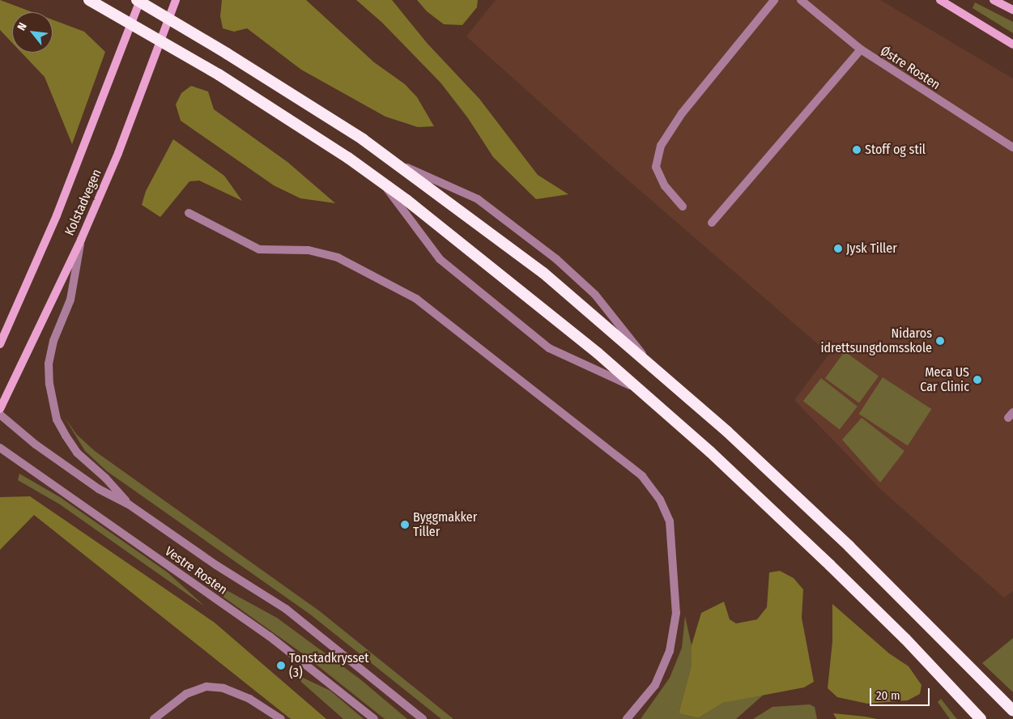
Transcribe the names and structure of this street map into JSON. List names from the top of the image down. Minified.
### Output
{"streets":{"main road":["Kolstadvegen"],"street":["Østre Rosten","Vestre Rosten"]},"crossings":[["Kolstadvegen","Vestre Rosten"]],"places":["Stoff og stil","Jysk Tiller","Nidaros idrettsungdomsskole","Meca US Car Clinic","Byggmakker Tiller","Tonstadkrysset (3)"],"scale_bar":"20 m","north":"top left"}
